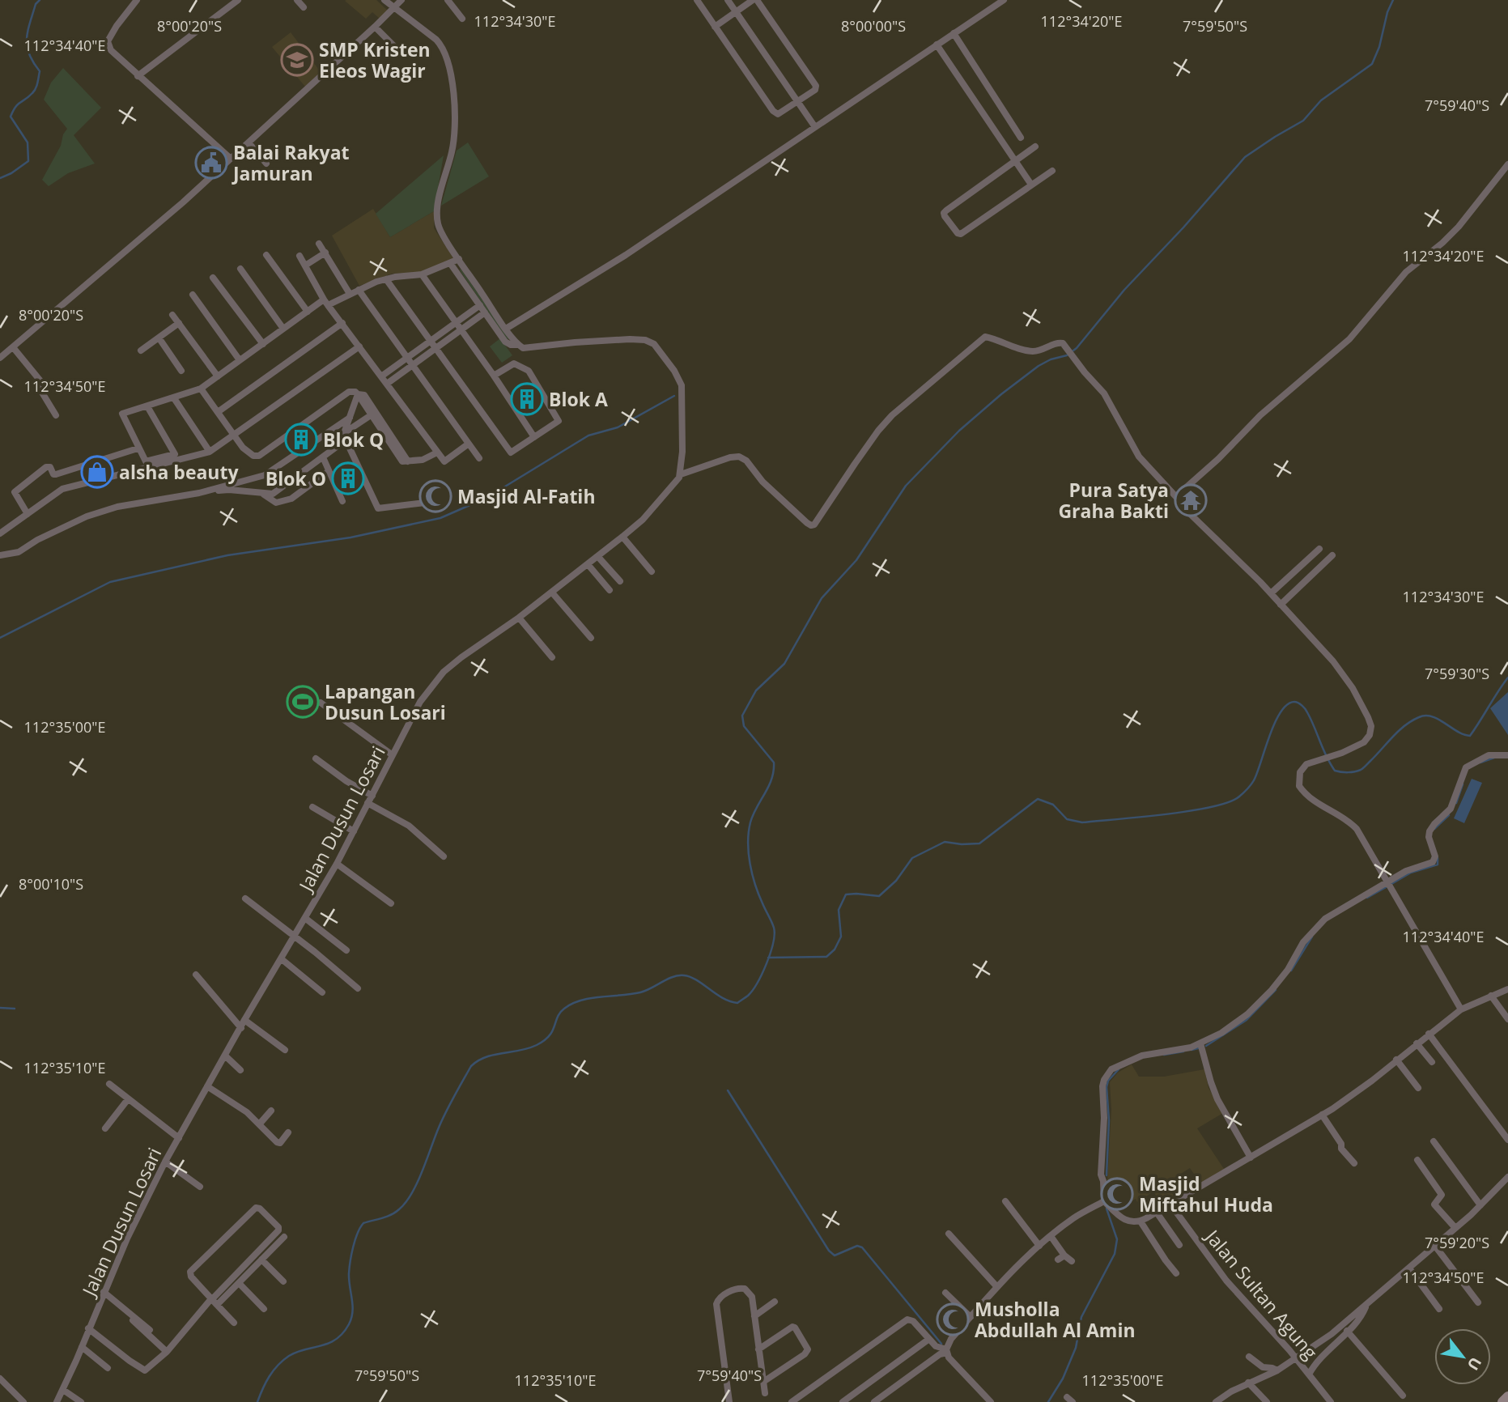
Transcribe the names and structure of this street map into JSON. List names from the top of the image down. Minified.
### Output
{"streets":{"street":["Jalan Dusun Losari","Jalan Sultan Agung"]},"places":{"school or university":["SMP Kristen Eleos Wagir"],"public building":["Balai Rakyat Jamuran"],"building":["Blok A","Blok Q","Blok O"],"shop":["alsha beauty"],"mosque":["Masjid Al-Fatih","Masjid Miftahul Huda","Musholla Abdullah Al Amin"],"temple":["Pura Satya Graha Bakti"],"sports":["Lapangan Dusun Losari"]},"north":"bottom right","coordinates":["112°34'30\"E","112°34'20\"E","8°00'20\"S","8°00'00\"S","7°59'50\"S","112°34'40\"E","7°59'40\"S","112°34'50\"E","7°59'30\"S","112°35'00\"E","8°00'10\"S","112°35'10\"E","7°59'20\"S"]}
